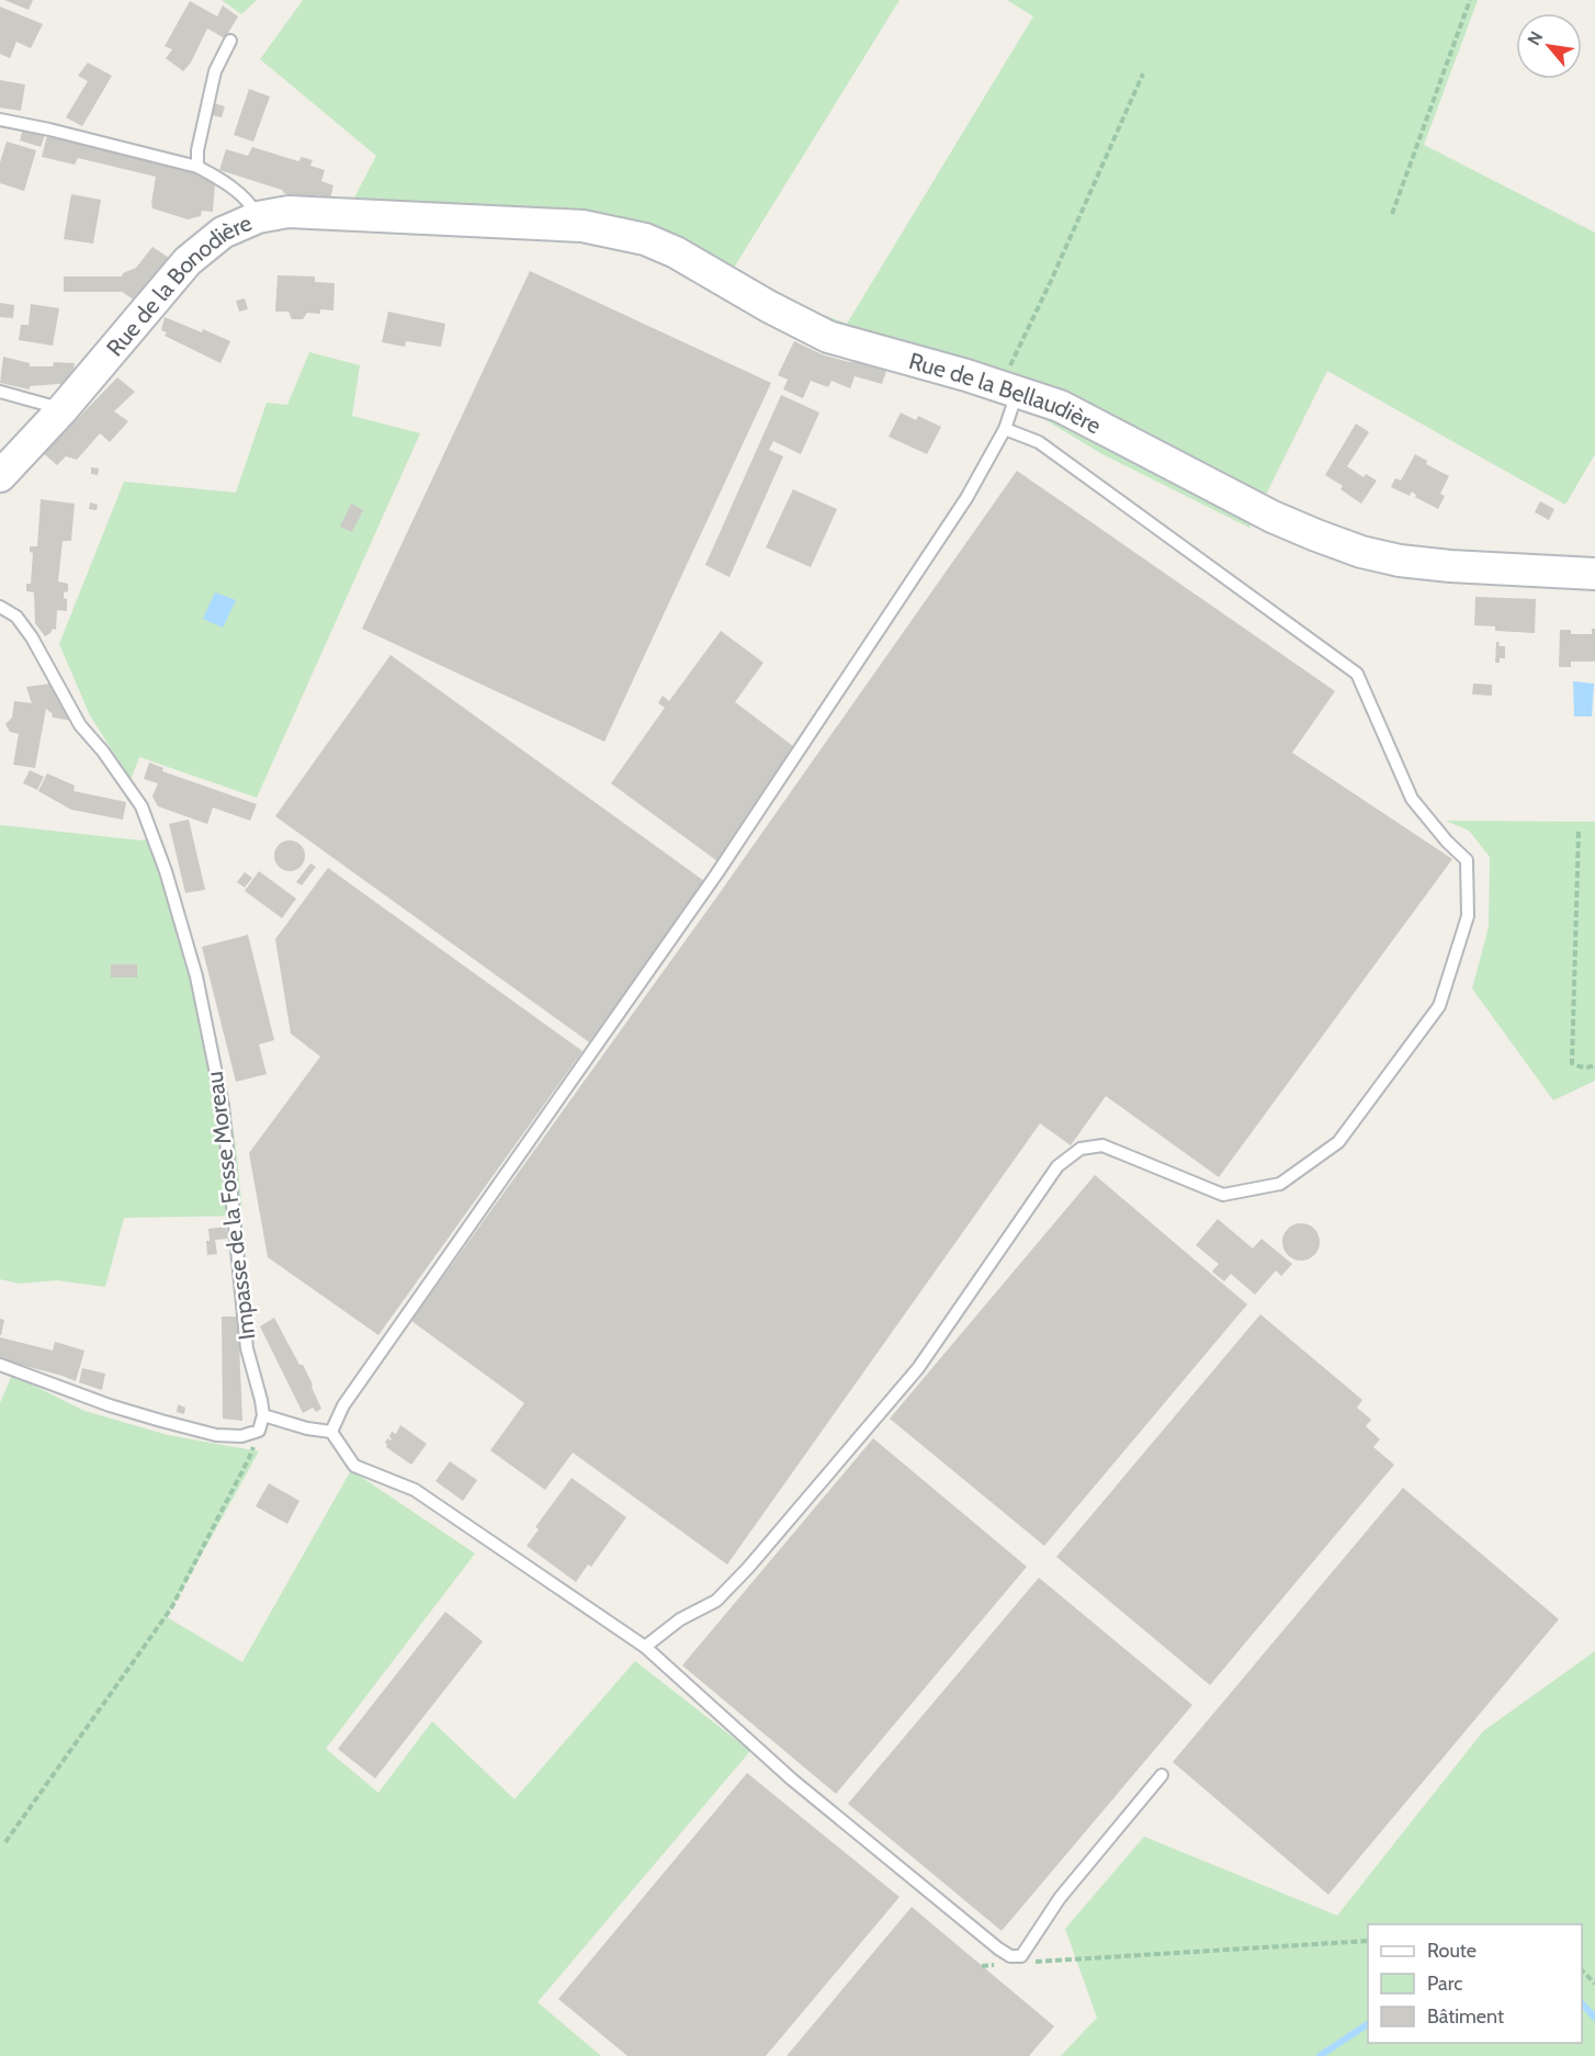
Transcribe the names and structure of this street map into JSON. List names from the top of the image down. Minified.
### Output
{"streets":{"street":["Rue de la Bonodière","Rue de la Bellaudière"],"lane":["Impasse de la Fosse Moreau"]},"crossings":[["Rue de la Bonodière","Rue de la Bellaudière"]],"legend":["Route","Parc","Bâtiment"],"north":"top left"}
